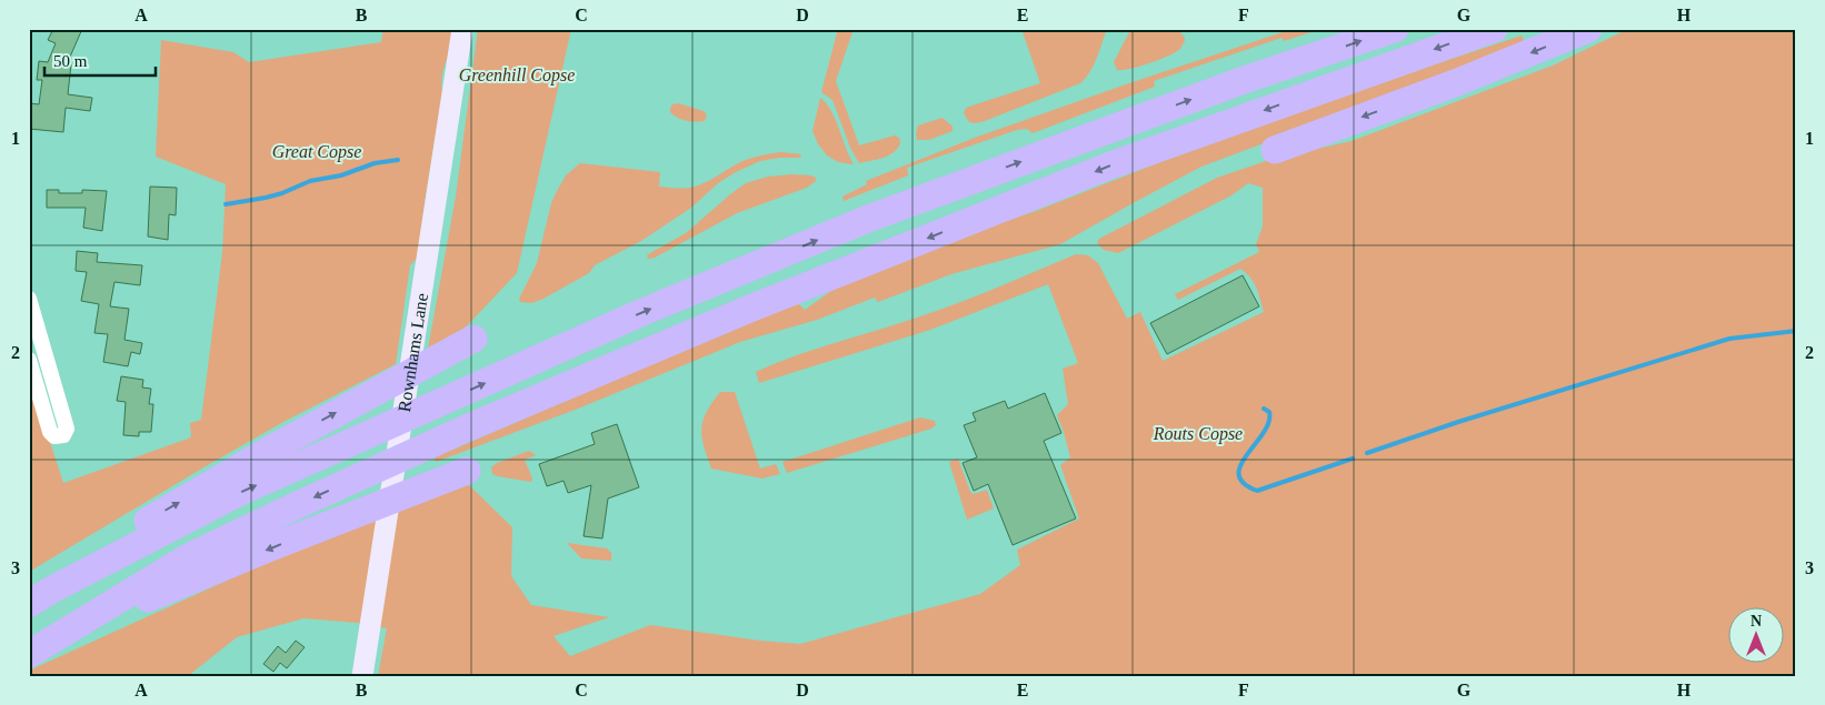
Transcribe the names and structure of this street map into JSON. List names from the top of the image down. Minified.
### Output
{"streets":{"street":["Rownhams Lane"]},"parks":["Greenhill Copse","Great Copse","Routs Copse"],"scale_bar":"50 m","north":"top","grid":{"columns":["A","B","C","D","E","F","G","H"],"rows":["1","2","3"]}}
